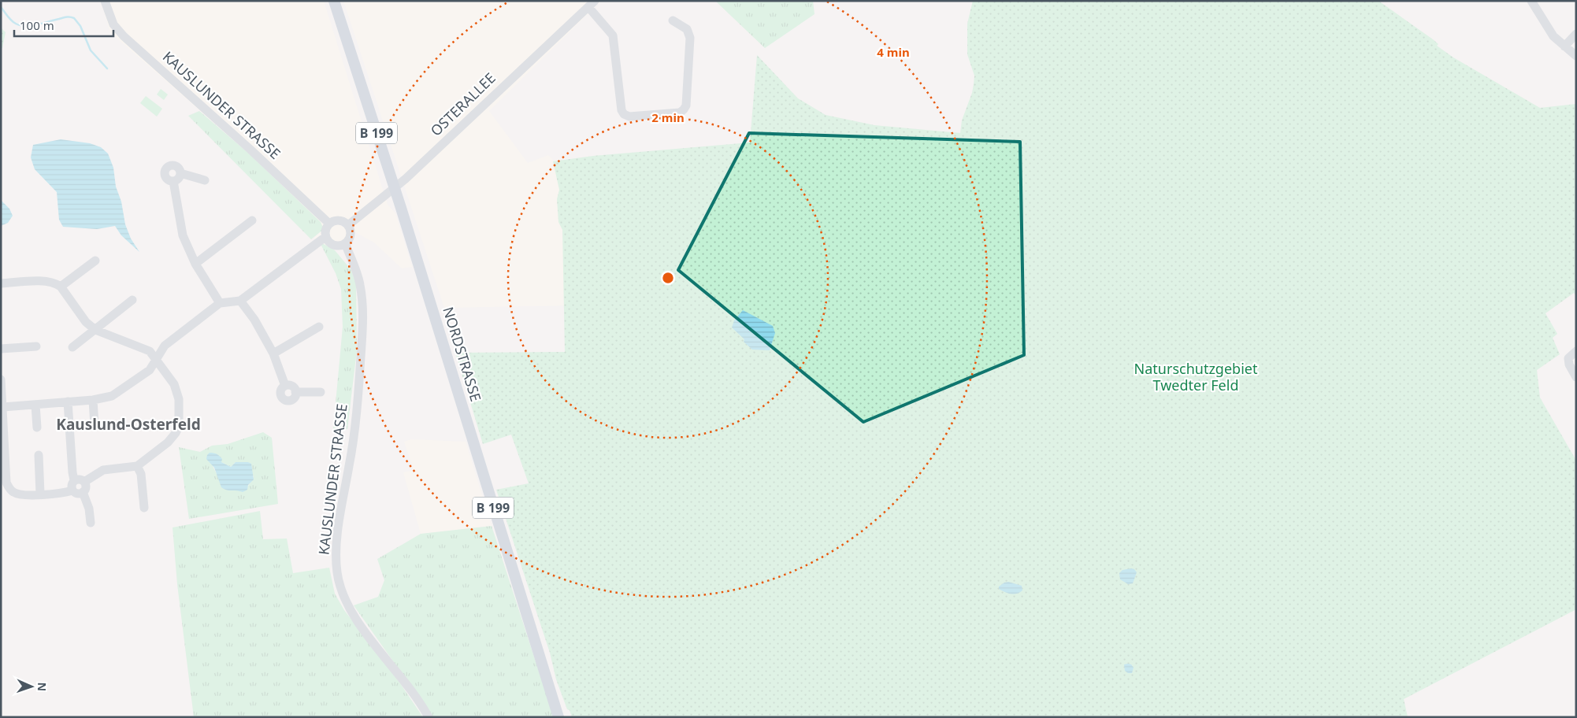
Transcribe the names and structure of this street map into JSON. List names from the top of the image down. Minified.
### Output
{"streets":{"main road":["B 199","NORDSTRASSE"],"street":["OSTERALLEE","KAUSLUNDER STRASSE"]},"crossings":[["OSTERALLEE","KAUSLUNDER STRASSE"],["OSTERALLEE","NORDSTRASSE"]],"districts":["Kauslund-Osterfeld"],"parks":["Naturschutzgebiet Twedter Feld"],"scale_bar":"100 m","north":"right","rings":["4 min","2 min"]}
